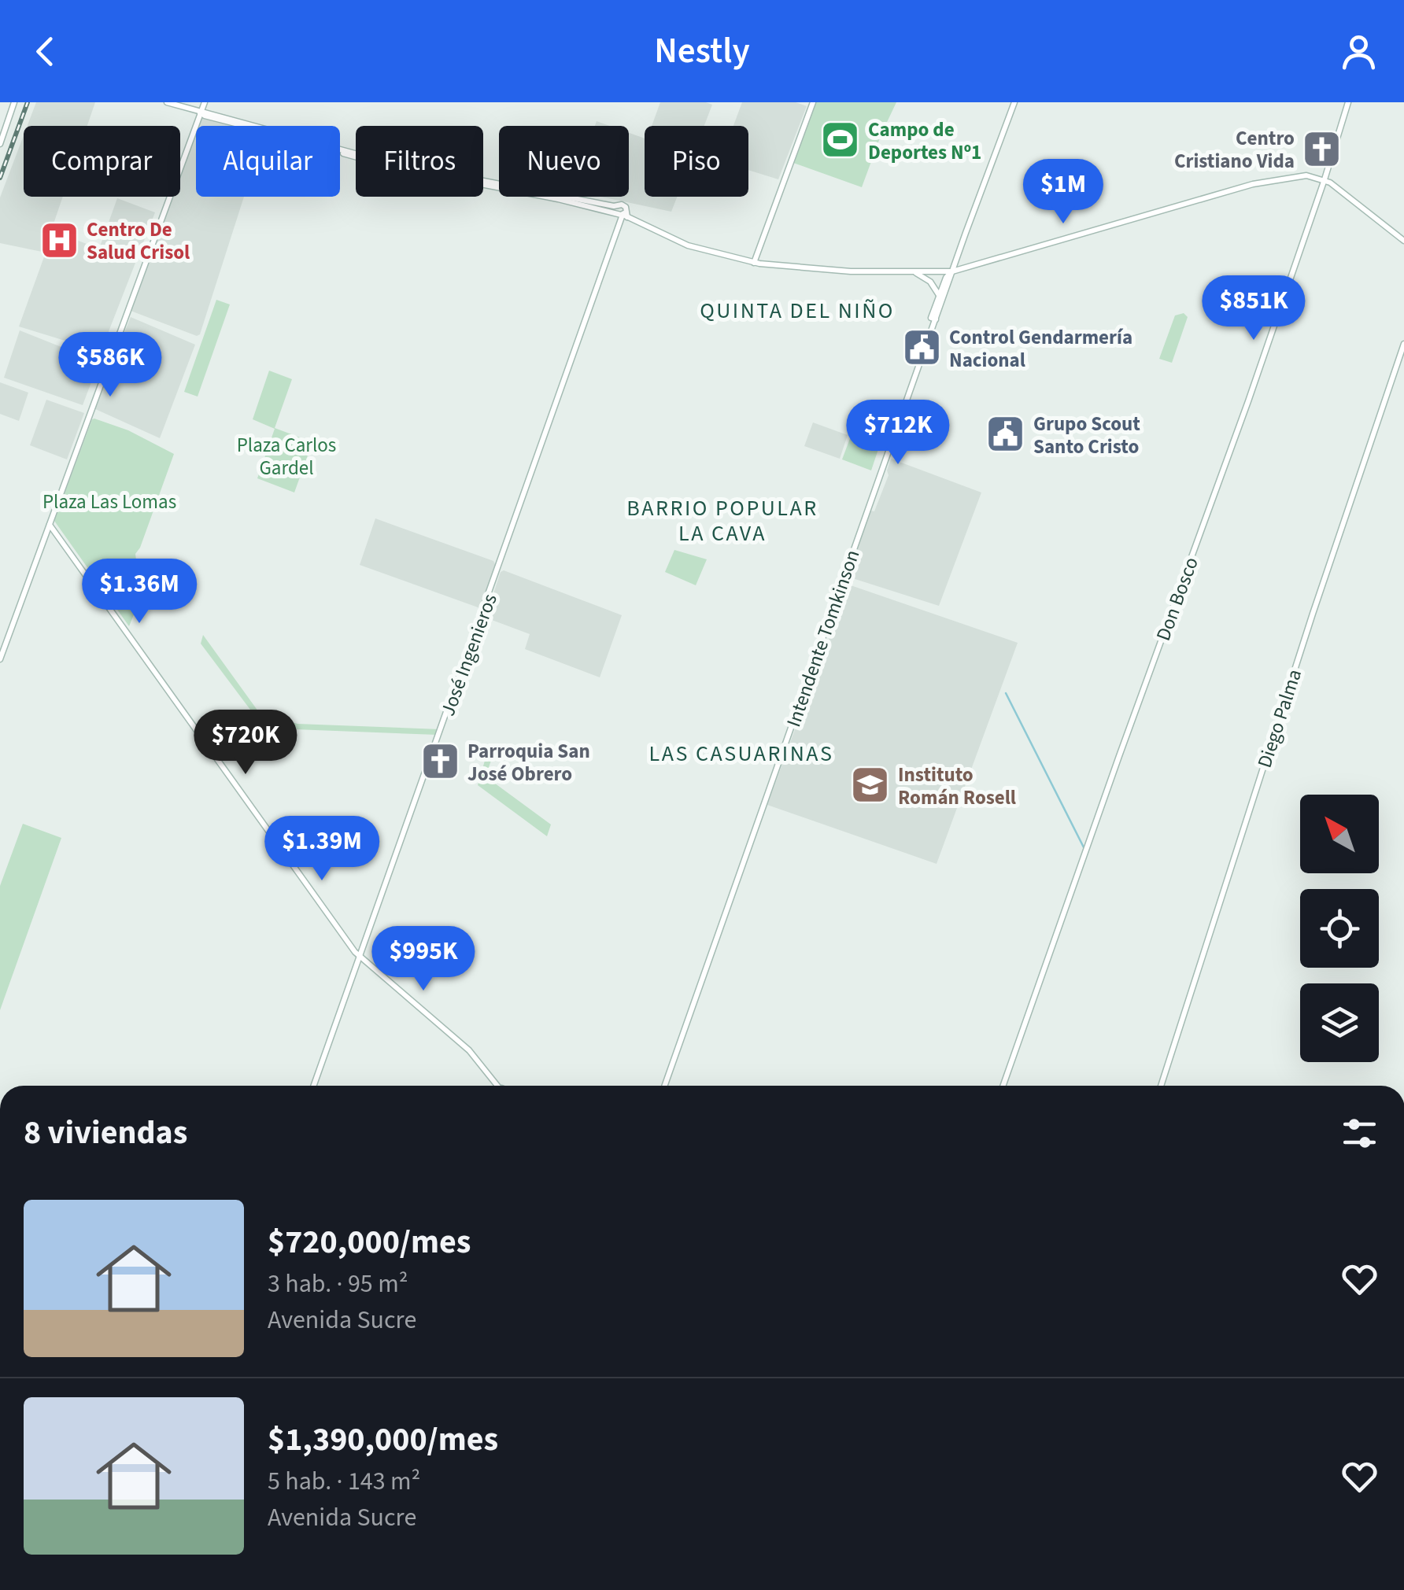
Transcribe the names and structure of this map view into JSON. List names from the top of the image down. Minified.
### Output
{"streets":{"main road":["Don Bosco","Intendente Tomkinson","José Ingenieros","Diego Palma"]},"districts":["QUINTA DEL NIÑO","BARRIO POPULAR LA CAVA","LAS CASUARINAS"],"parks":["Plaza Carlos Gardel","Plaza Las Lomas"],"places":{"sports":["Campo de Deportes Nº1"],"church":["Centro Cristiano Vida","Parroquia San José Obrero"],"hospital":["Centro De Salud Crisol"],"public building":["Control Gendarmería Nacional","Grupo Scout Santo Cristo"],"school or university":["Instituto Román Rosell"]},"north":"top left","page":{"header":"Nestly","chip":["Comprar","Alquilar","Filtros","Nuevo","Piso"],"price":["$1M","$851K","$586K","$712K","$1.36M","$720K","$1.39M","$995K"],"heading":"8 viviendas","list":[{"name":"$720,000/mes","note":"3 hab. · 95 m² · Avenida Sucre"},{"name":"$1,390,000/mes","note":"5 hab. · 143 m² · Avenida Sucre"}]}}
